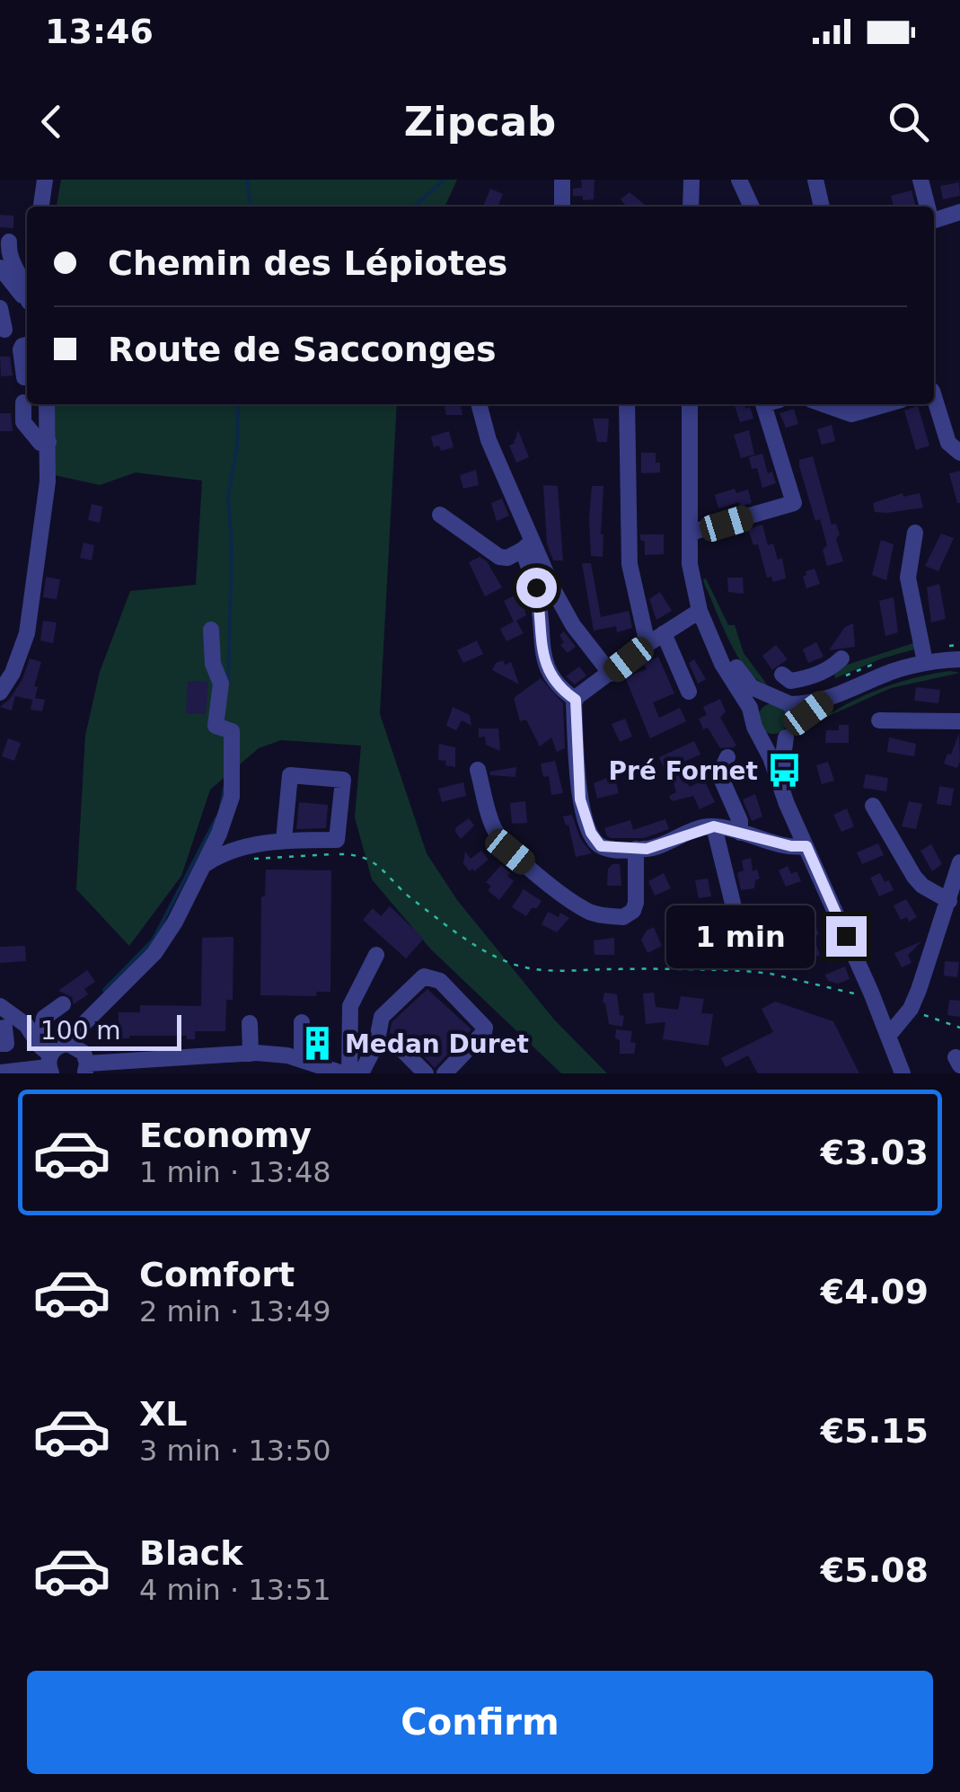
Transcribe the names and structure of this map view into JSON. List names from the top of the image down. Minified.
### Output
{"places":{"bus stop":["Pré Fornet"],"building":["Medan Duret"]},"scale_bar":"100 m","page":{"status":"13:46","header":"Zipcab","banner":["Chemin des Lépiotes","Route de Sacconges"],"bubble":"1 min","scale":"100 m","list":[{"name":"Economy","note":"1 min · 13:48","value":"€3.03"},{"name":"Comfort","note":"2 min · 13:49","value":"€4.09"},{"name":"XL","note":"3 min · 13:50","value":"€5.15"},{"name":"Black","note":"4 min · 13:51","value":"€5.08"}],"buttons":"Confirm"}}
